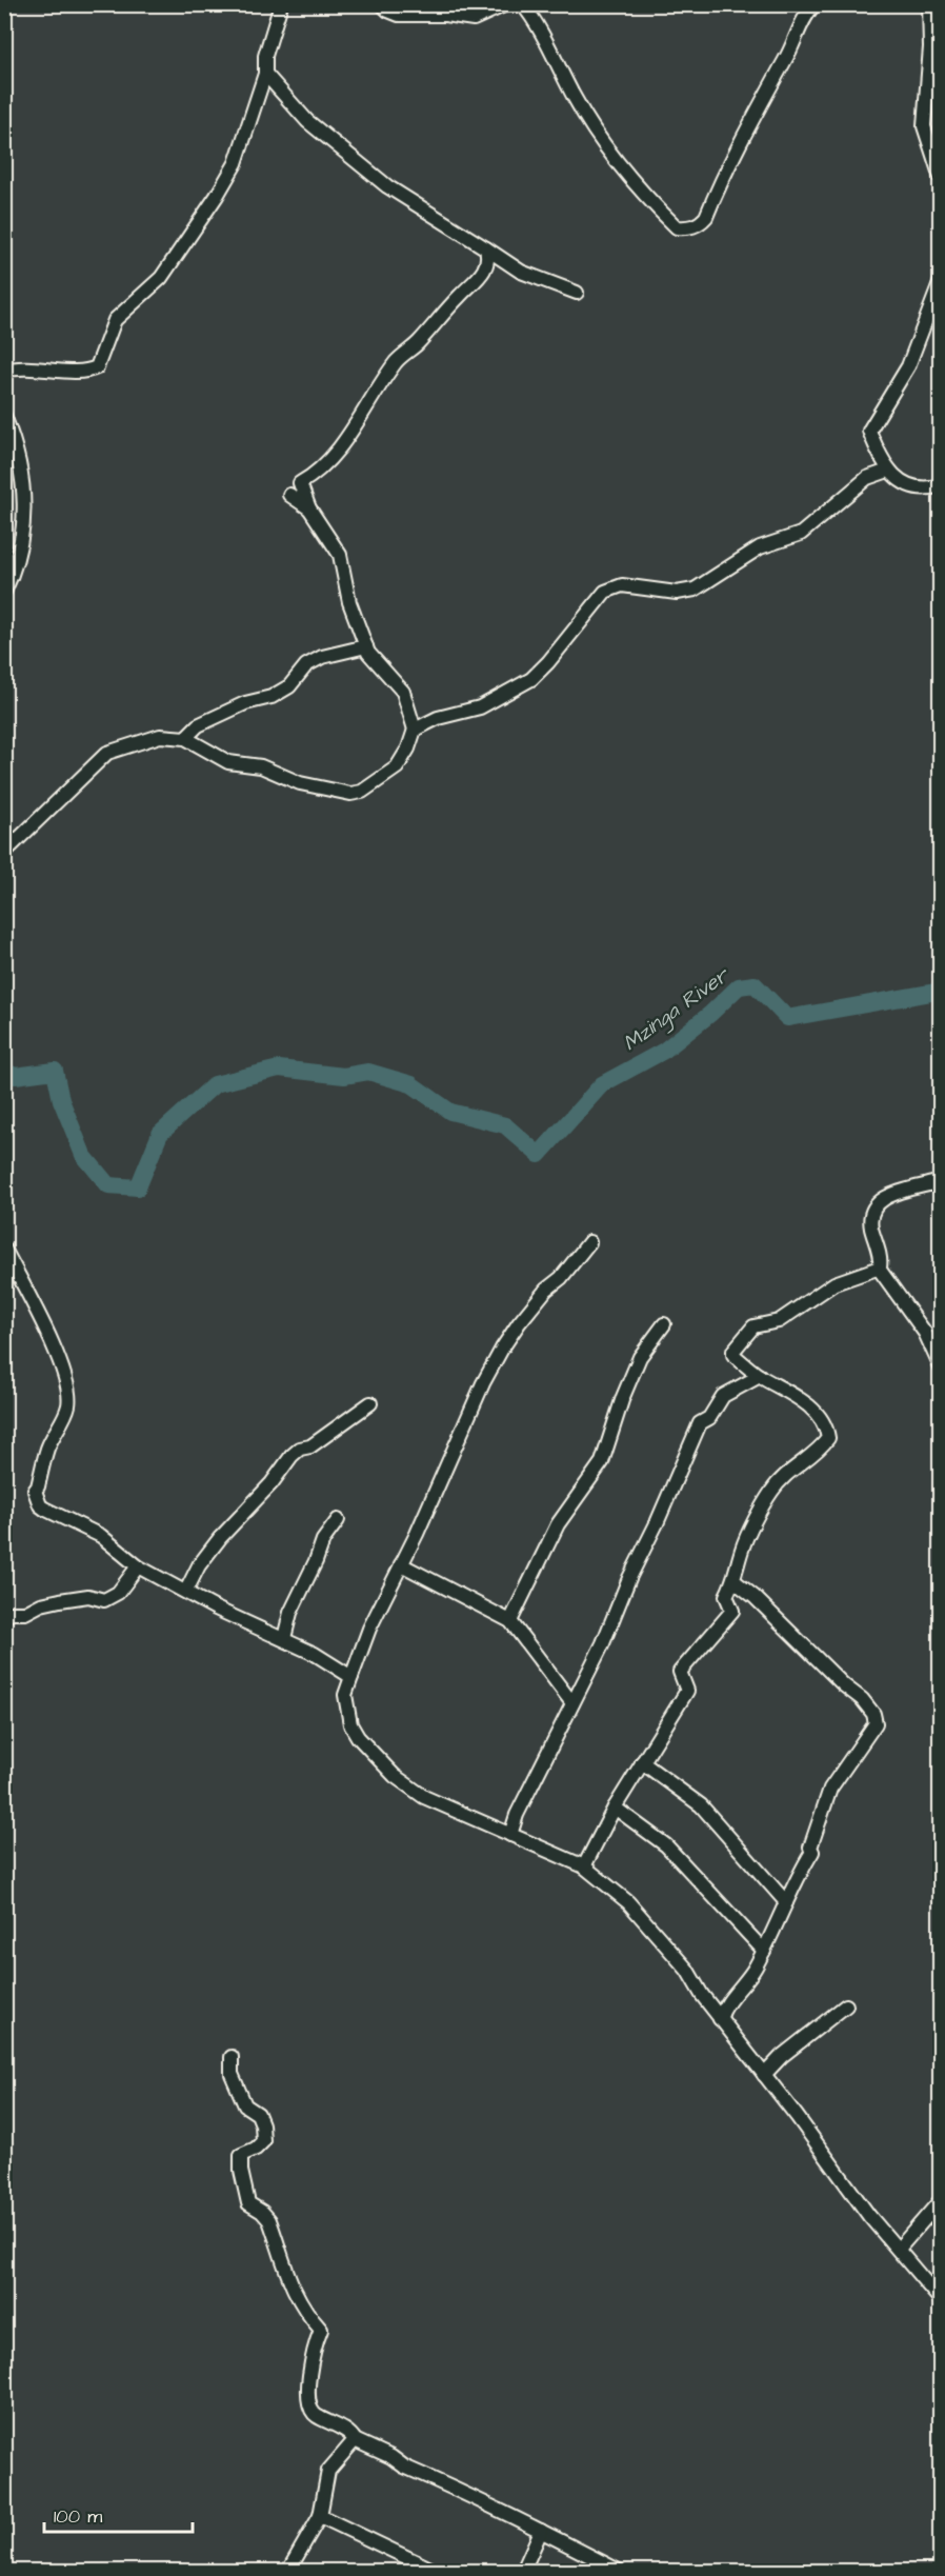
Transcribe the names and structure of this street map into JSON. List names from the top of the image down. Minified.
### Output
{"water":["Mzinga River"],"scale_bar":"100 m"}
